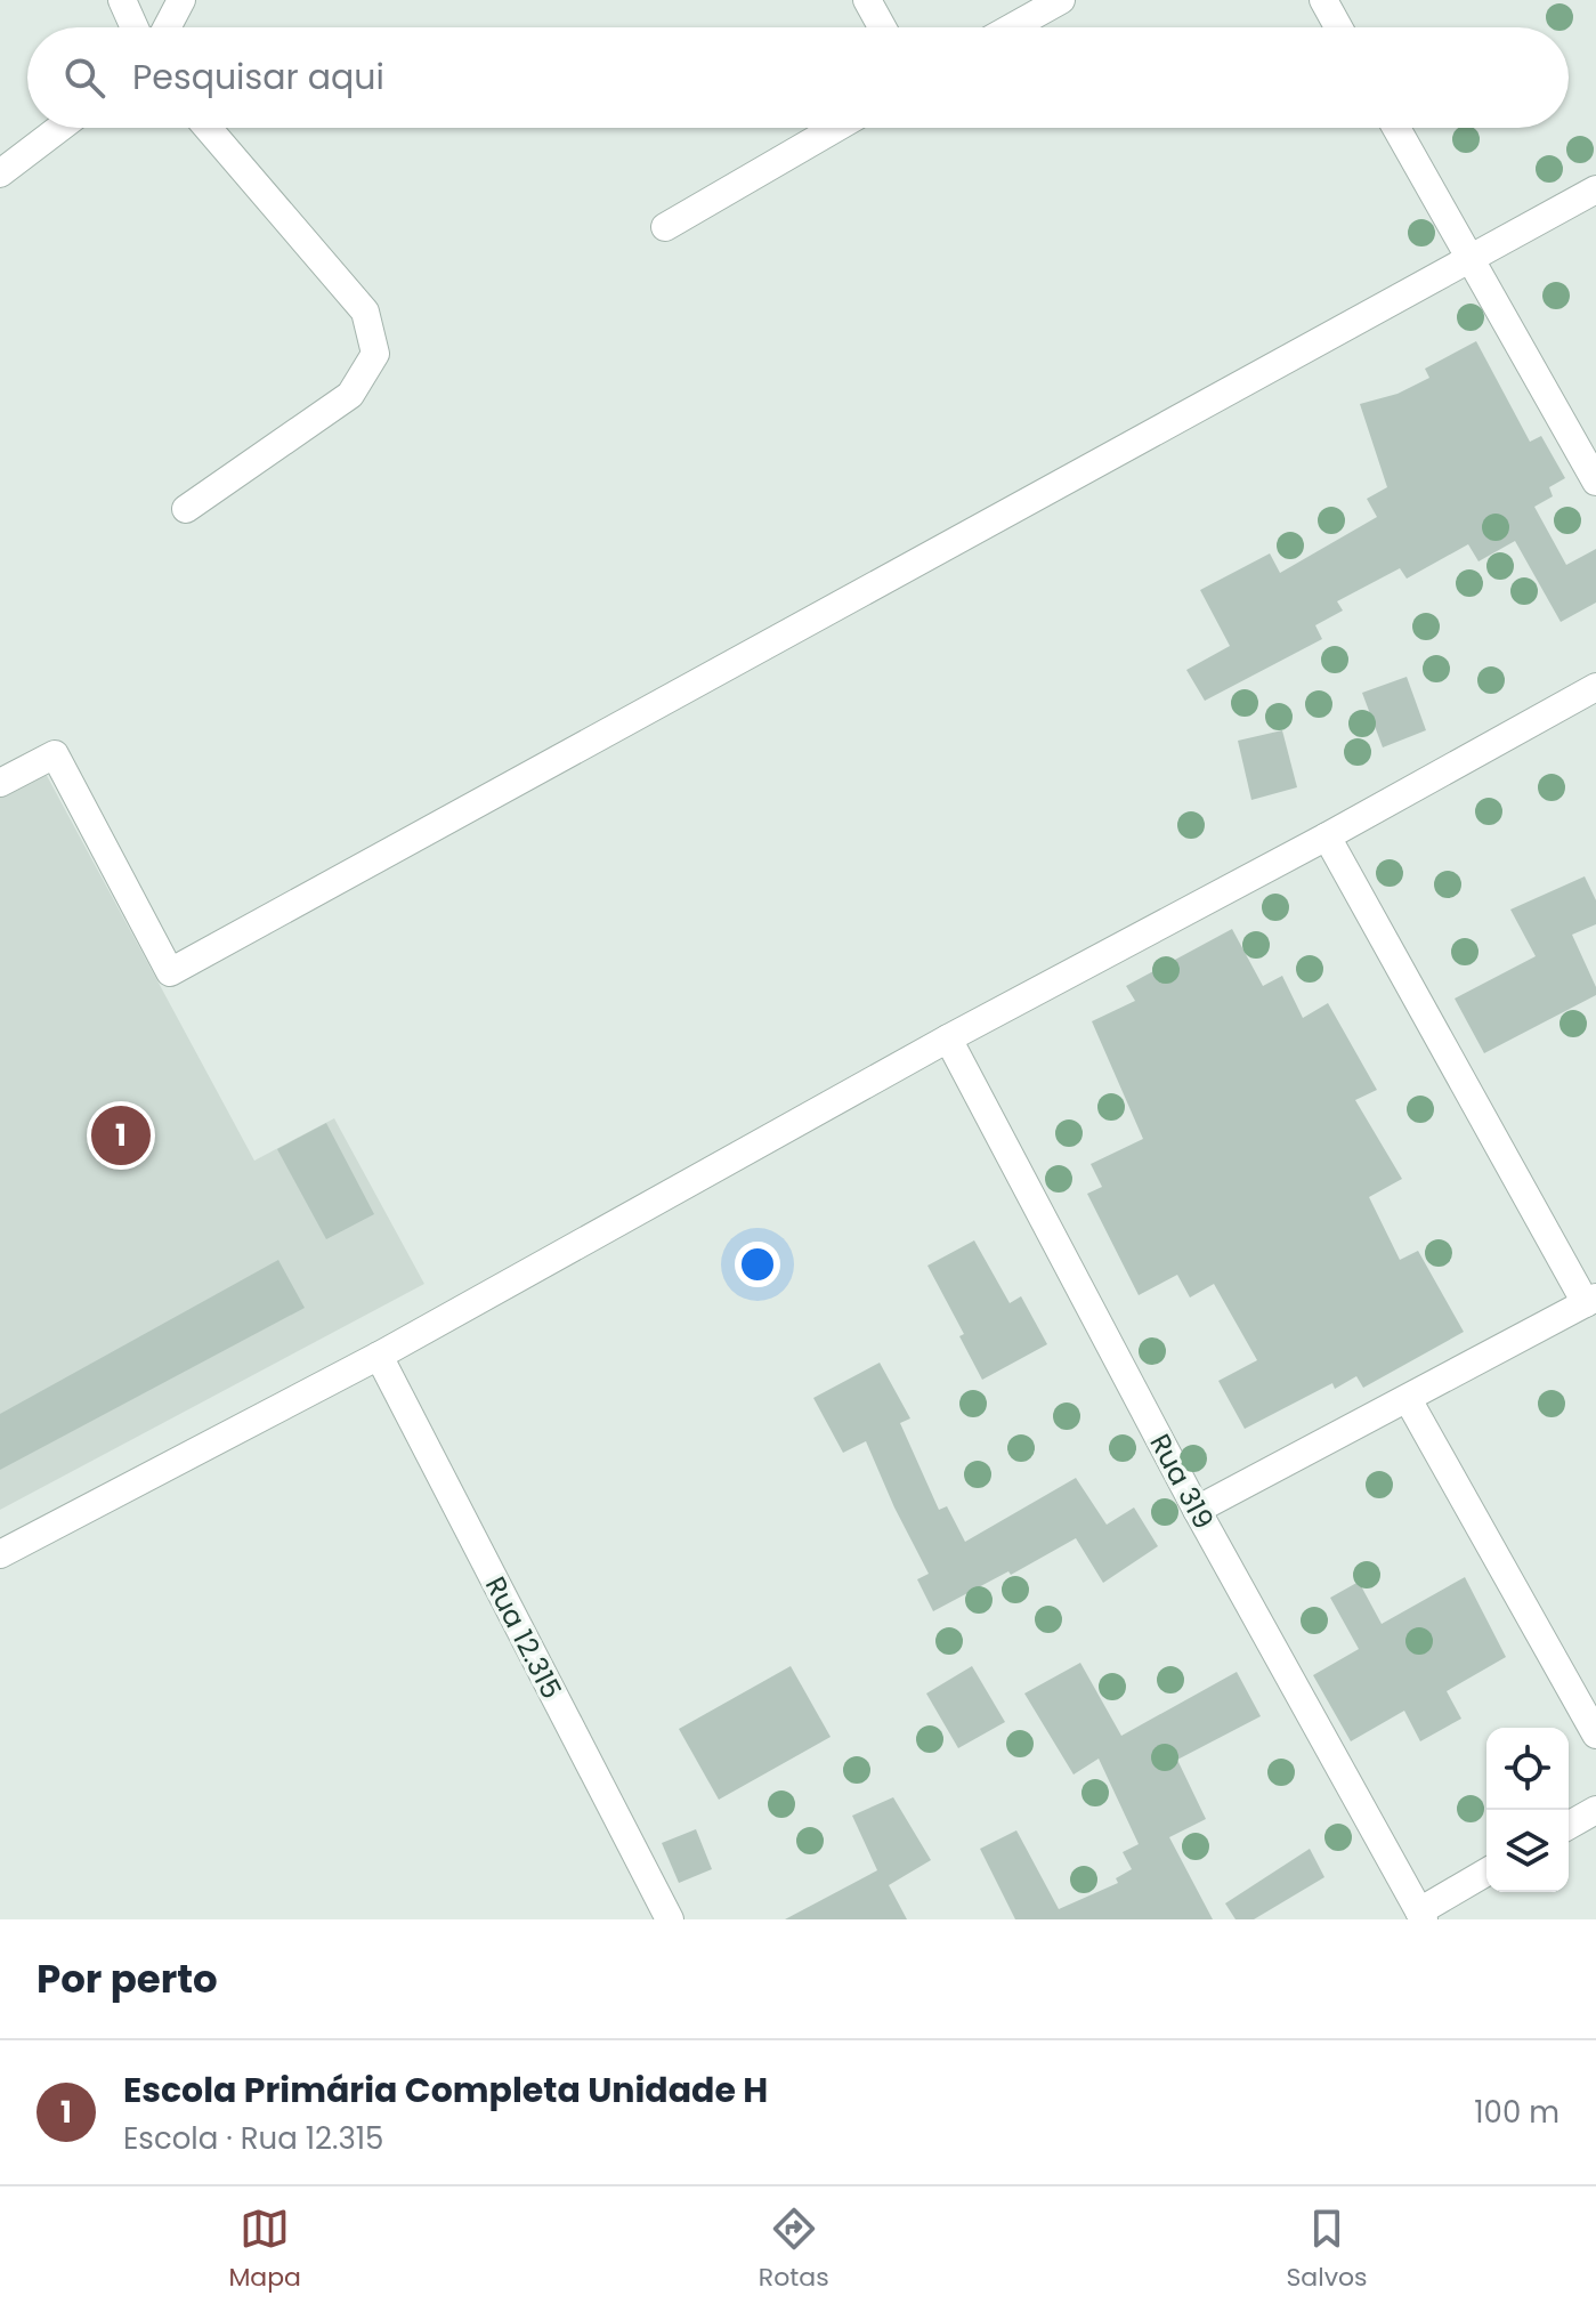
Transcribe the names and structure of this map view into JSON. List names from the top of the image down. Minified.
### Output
{"streets":{"street":["Rua 319","Rua 12.315"]},"page":{"search":"Pesquisar aqui","pins":"1","heading":"Por perto","list":[{"mark":"1","name":"Escola Primária Completa Unidade H","note":"Escola · Rua 12.315","value":"100 m"}],"nav":["Mapa","Rotas","Salvos"]}}
